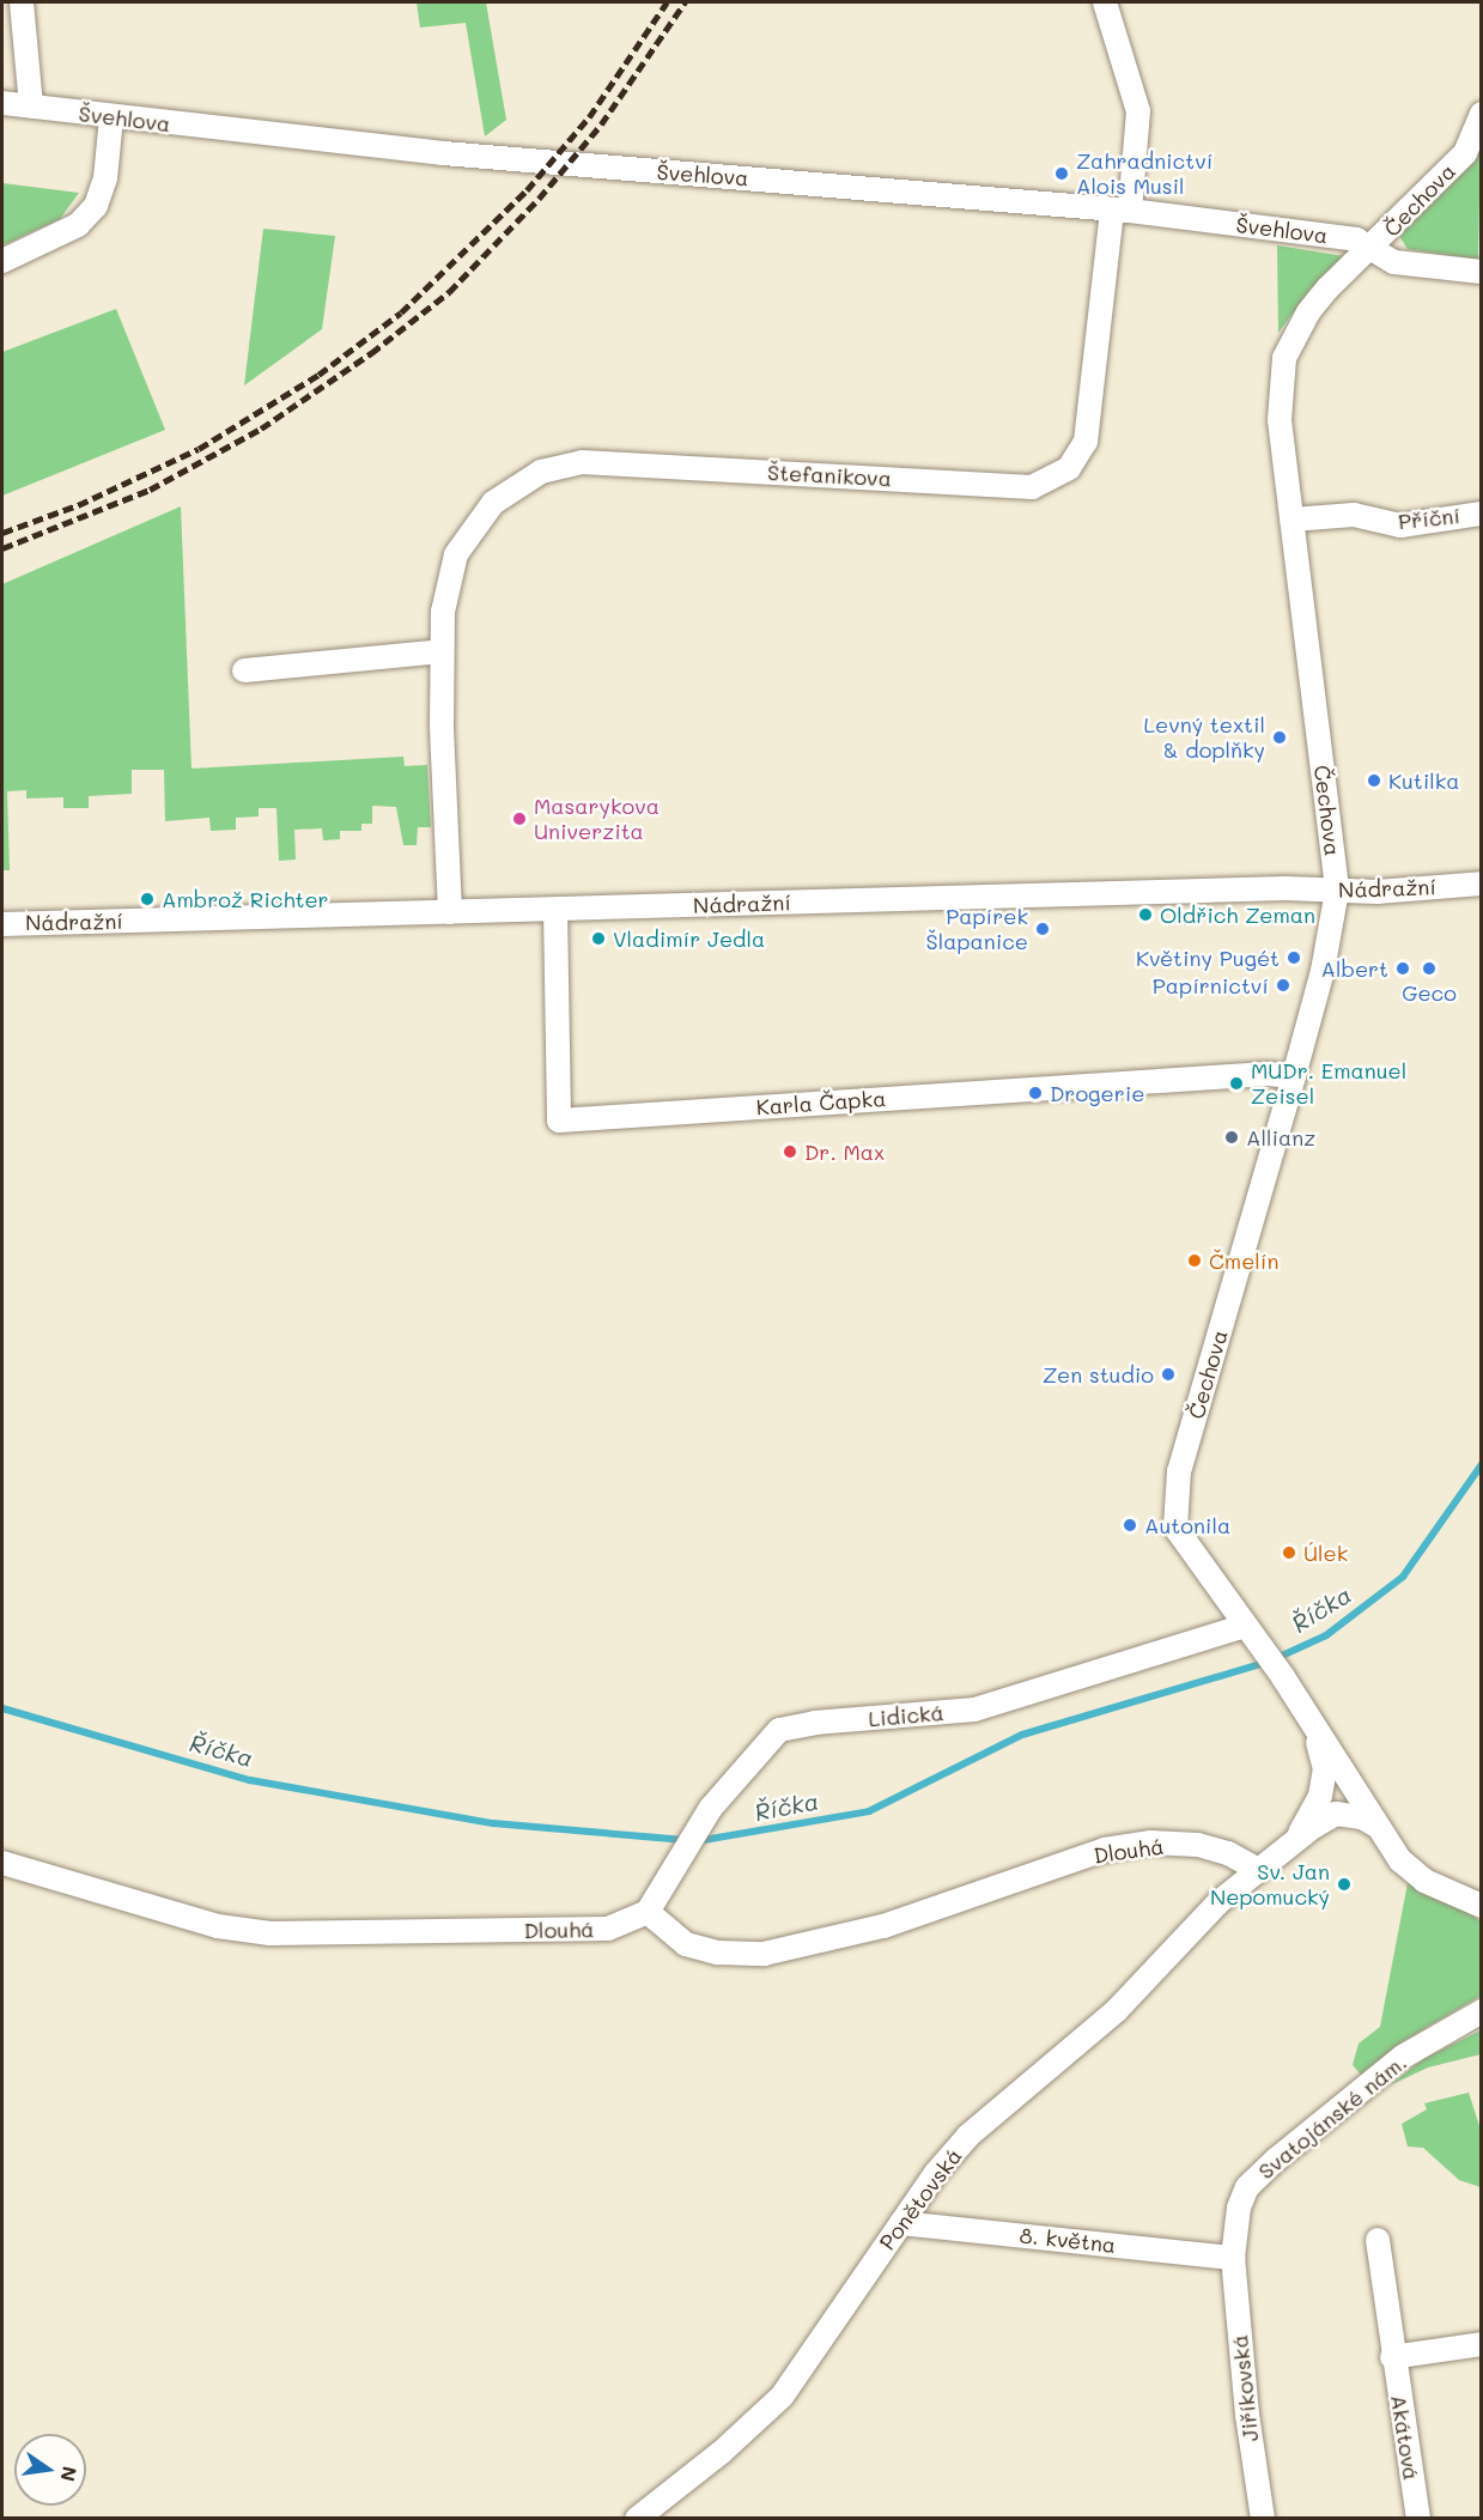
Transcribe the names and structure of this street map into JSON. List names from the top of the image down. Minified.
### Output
{"streets":{"street":["Švehlova","Čechova","Štefanikova","Příční","Nádražní","Karla Čapka","Lidická","Dlouhá","Svatojánské nám.","Ponětovská","8. května","Jiříkovská","Akátová"]},"crossings":[["Švehlova","Čechova"],["Švehlova","Štefanikova"],["Čechova","Příční"],["Čechova","Nádražní"],["Čechova","Karla Čapka"],["Čechova","Lidická"],["Štefanikova","Nádražní"],["Nádražní","Karla Čapka"],["Lidická","Dlouhá"],["Dlouhá","Ponětovská"],["Svatojánské nám.","8. května"],["Svatojánské nám.","Jiříkovská"],["Ponětovská","8. května"],["8. května","Jiříkovská"]],"water":["Říčka"],"places":["Zahradnictví Alois Musil","Levný textil & doplňky","Kutilka","Masarykova Univerzita","Ambrož Richter","Oldřich Zeman","Papírek Šlapanice","Vladimír Jedla","Květiny Pugét","Albert","Geco","Papírnictví","MUDr. Emanuel Zeisel","Drogerie","Allianz","Dr. Max","Čmelín","Zen studio","Autonila","Úlek","Sv. Jan Nepomucký"],"north":"right"}
